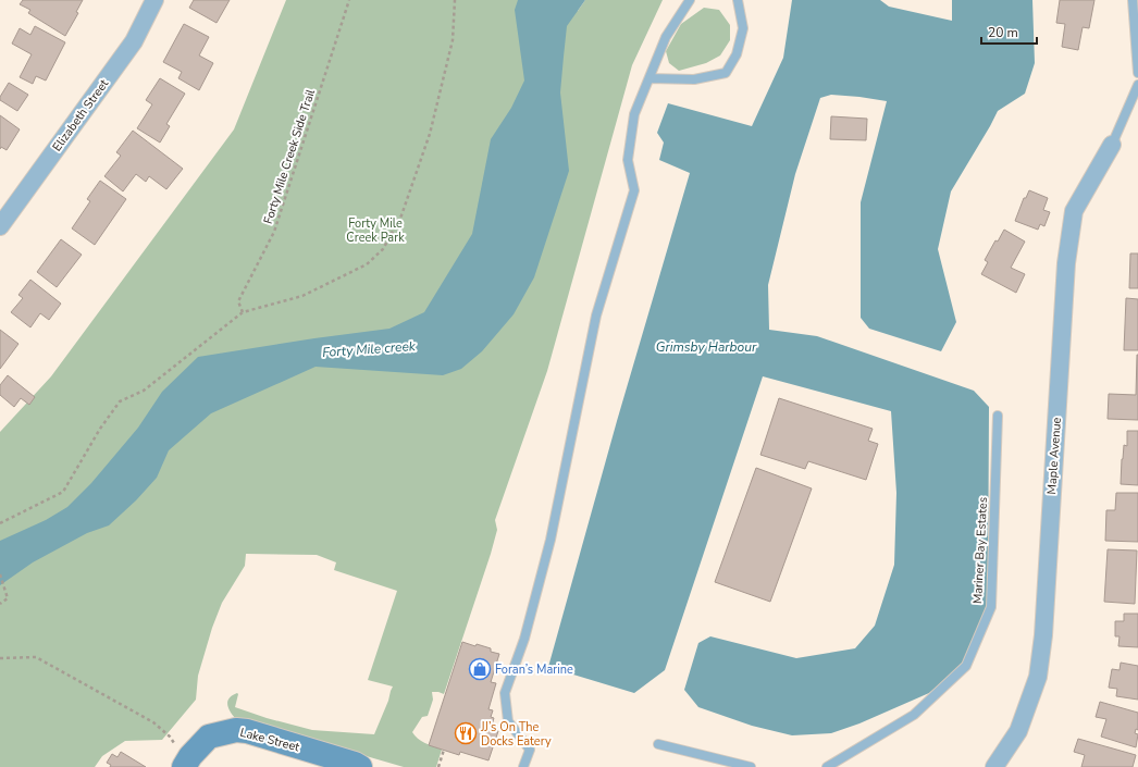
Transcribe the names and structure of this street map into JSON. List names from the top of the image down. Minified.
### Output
{"streets":{"street":["Elizabeth Street","Maple Avenue","Lake Street"],"lane":["Mariner Bay Estates"],"path":["Forty Mile Creek Side Trail"]},"water":["Grimsby Harbour","Forty Mile creek"],"parks":["Forty Mile Creek Park"],"places":{"shop":["Foran’s Marine"],"restaurant":["JJ’s On The Docks Eatery"]},"scale_bar":"20 m"}
